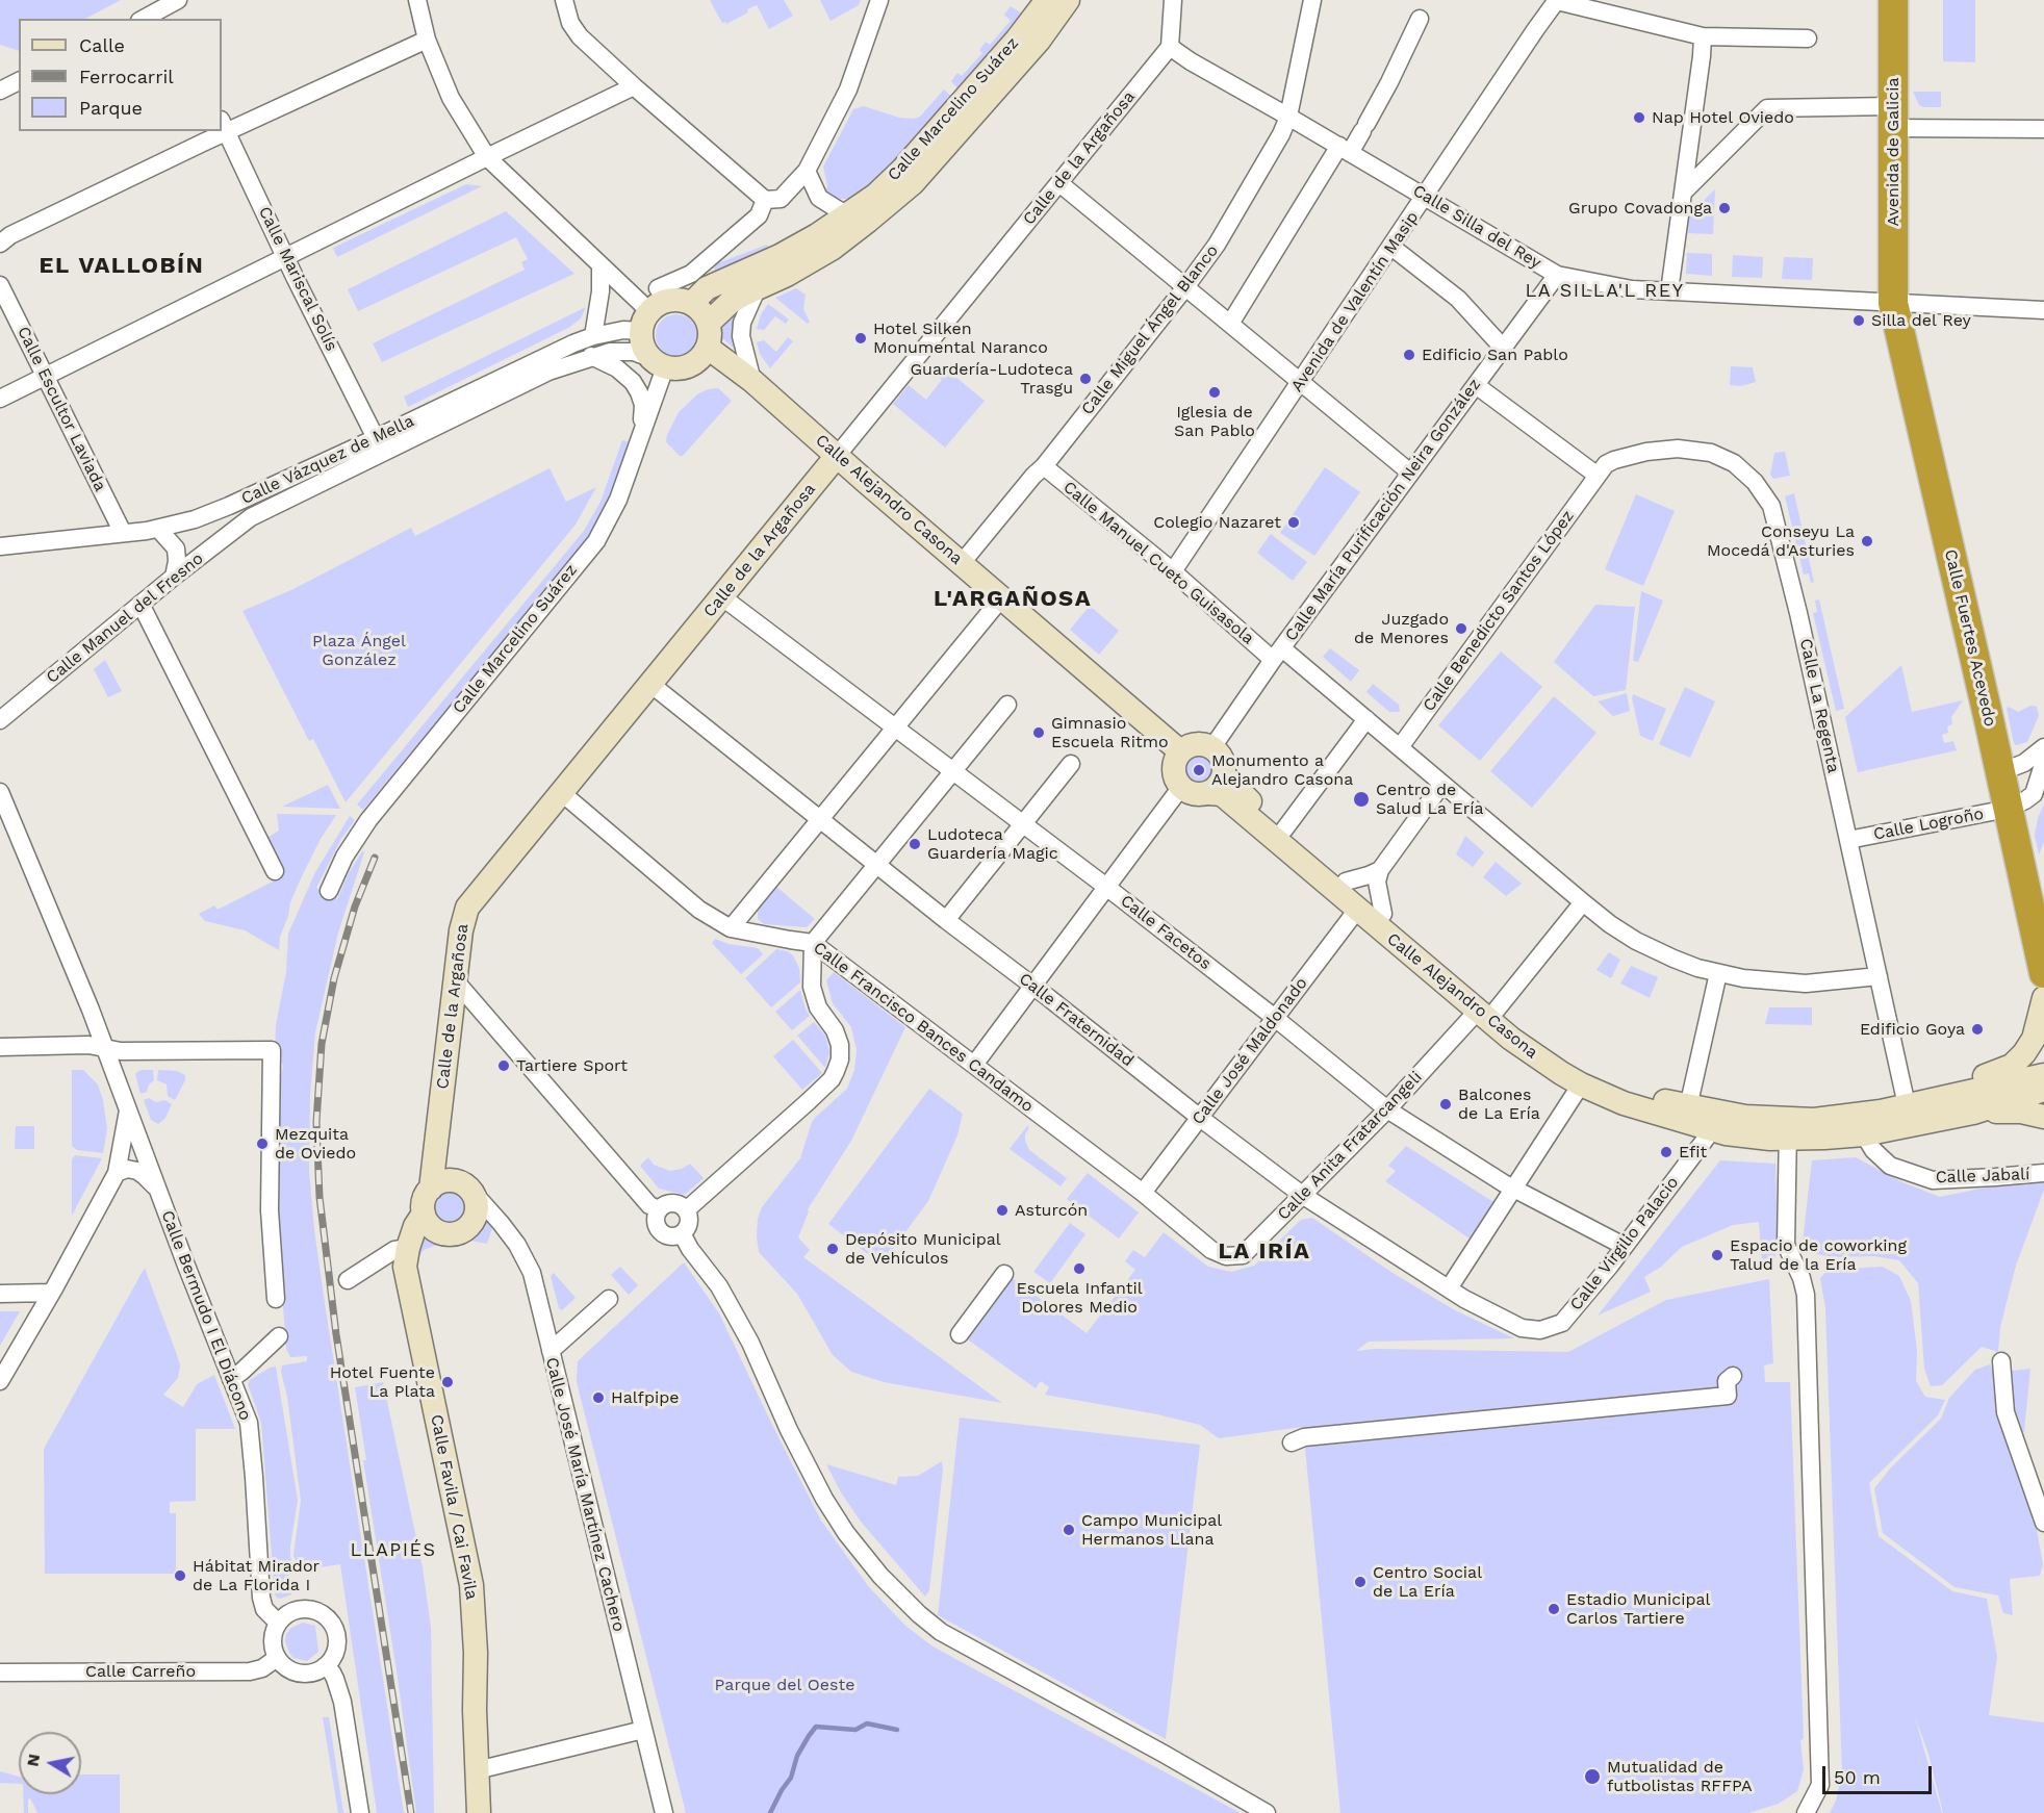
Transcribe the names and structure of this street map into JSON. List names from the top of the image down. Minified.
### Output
{"streets":{"highway":["Avenida de Galicia","Calle Fuertes Acevedo"],"main road":["Calle Marcelino Suárez","Calle de la Argañosa","Calle Alejandro Casona","Calle Favila / Cai Favila"],"street":["Calle Silla del Rey","Calle Mariscal Solís","Avenida de Valentín Masip","Calle Miguel Ángel Blanco","Calle Escultor Laviada","Calle Vázquez de Mella","Calle María Purificación Neira González","Calle Manuel Cueto Guisasola","Calle Benedicto Santos López","Calle Manuel del Fresno","Calle La Regenta","Calle Logroño","Calle Facetos","Calle Fraternidad","Calle Francisco Bances Candamo","Calle José Maldonado","Calle Anita Fratarcangeli","Calle Jabalí","Calle Virgilio Palacio","Calle Bermudo I El Diácono","Calle José María Martínez Cachero","Calle Carreño"]},"crossings":[["Calle Marcelino Suárez","Calle Vázquez de Mella"],["Calle Marcelino Suárez","Calle Alejandro Casona"],["Avenida de Galicia","Calle Silla del Rey"],["Avenida de Galicia","Calle Fuertes Acevedo"],["Calle de la Argañosa","Calle Silla del Rey"],["Calle de la Argañosa","Calle Alejandro Casona"],["Calle de la Argañosa","Calle Facetos"],["Calle de la Argañosa","Calle Fraternidad"],["Calle de la Argañosa","Calle Francisco Bances Candamo"],["Calle de la Argañosa","Calle José María Martínez Cachero"],["Calle Silla del Rey","Avenida de Valentín Masip"],["Calle Silla del Rey","Calle Miguel Ángel Blanco"],["Calle Silla del Rey","Calle María Purificación Neira González"],["Calle Silla del Rey","Calle Fuertes Acevedo"],["Calle Mariscal Solís","Calle Vázquez de Mella"],["Avenida de Valentín Masip","Calle Manuel Cueto Guisasola"],["Calle Miguel Ángel Blanco","Calle Alejandro Casona"],["Calle Miguel Ángel Blanco","Calle Manuel Cueto Guisasola"],["Calle Escultor Laviada","Calle Vázquez de Mella"],["Calle Vázquez de Mella","Calle Alejandro Casona"],["Calle Vázquez de Mella","Calle Manuel del Fresno"],["Calle Alejandro Casona","Calle María Purificación Neira González"],["Calle Alejandro Casona","Calle La Regenta"],["Calle Alejandro Casona","Calle José Maldonado"],["Calle Alejandro Casona","Calle Anita Fratarcangeli"],["Calle Alejandro Casona","Calle Jabalí"],["Calle Alejandro Casona","Calle Virgilio Palacio"],["Calle María Purificación Neira González","Calle Manuel Cueto Guisasola"],["Calle Manuel Cueto Guisasola","Calle Benedicto Santos López"],["Calle Manuel Cueto Guisasola","Calle La Regenta"],["Calle Manuel Cueto Guisasola","Calle Anita Fratarcangeli"],["Calle Benedicto Santos López","Calle La Regenta"],["Calle Fuertes Acevedo","Calle Logroño"],["Calle La Regenta","Calle Logroño"],["Calle Facetos","Calle José Maldonado"],["Calle Facetos","Calle Anita Fratarcangeli"],["Calle Facetos","Calle Virgilio Palacio"],["Calle Fraternidad","Calle José Maldonado"],["Calle Fraternidad","Calle Anita Fratarcangeli"],["Calle Fraternidad","Calle Virgilio Palacio"],["Calle Francisco Bances Candamo","Calle José Maldonado"],["Calle Francisco Bances Candamo","Calle Anita Fratarcangeli"],["Calle Bermudo I El Diácono","Calle Carreño"]],"districts":["EL VALLOBÍN","LA SILLA'L REY","L'ARGAÑOSA","LA IRÍA","LLAPIÉS"],"parks":["Plaza Ángel González","Parque del Oeste"],"places":["Nap Hotel Oviedo","Grupo Covadonga","Silla del Rey","Hotel Silken Monumental Naranco","Edificio San Pablo","Guardería-Ludoteca Trasgu","Iglesia de San Pablo","Colegio Nazaret","Conseyu La Mocedá d'Asturies","Juzgado de Menores","Gimnasio Escuela Ritmo","Monumento a Alejandro Casona","Centro de Salud La Ería","Ludoteca Guardería Magic","Edificio Goya","Tartiere Sport","Balcones de La Ería","Mezquita de Oviedo","Efit","Asturcón","Depósito Municipal de Vehículos","Espacio de coworking Talud de la Ería","Escuela Infantil Dolores Medio","Hotel Fuente La Plata","Halfpipe","Campo Municipal Hermanos Llana","Hábitat Mirador de La Florida I","Centro Social de La Ería","Estadio Municipal Carlos Tartiere","Mutualidad de futbolistas RFFPA"],"legend":["Calle","Ferrocarril","Parque"],"scale_bar":"50 m","north":"left"}
